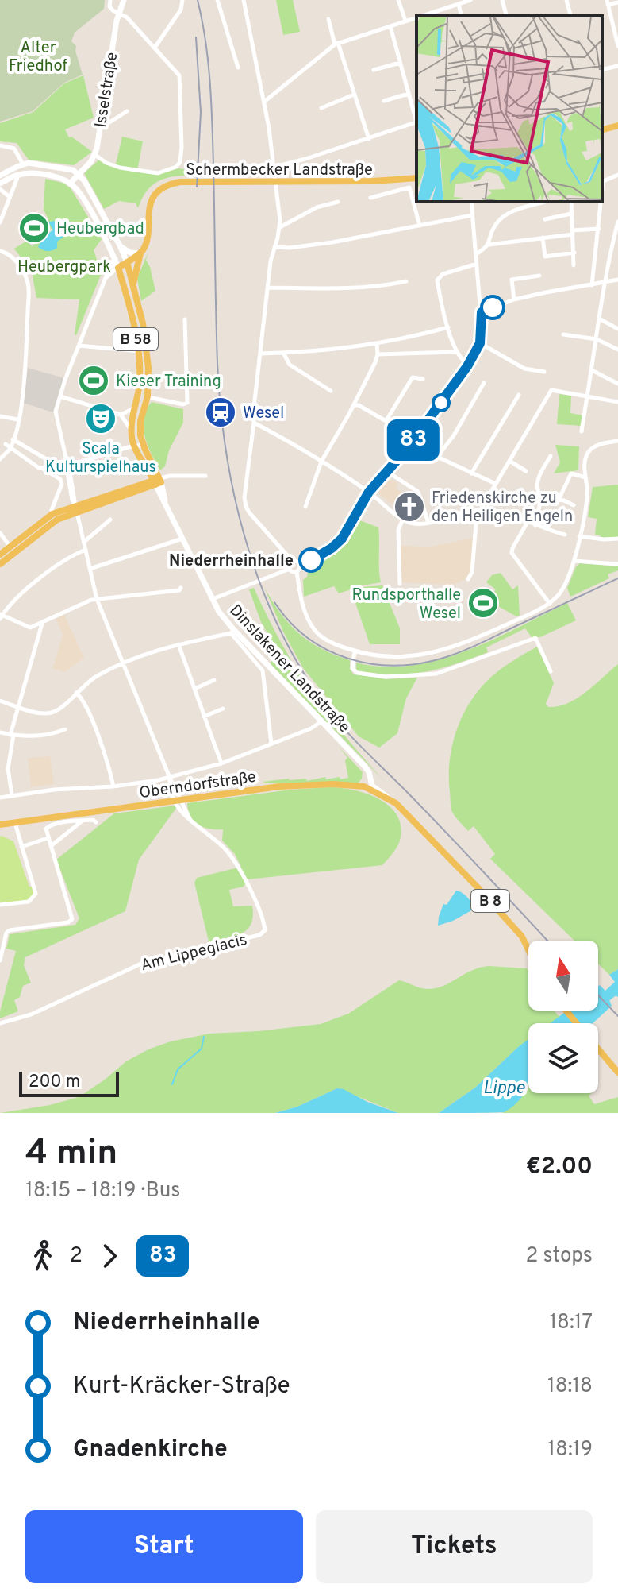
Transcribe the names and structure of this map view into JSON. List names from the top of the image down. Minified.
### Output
{"streets":{"main road":["Isselstraße","Schermbecker Landstraße","B 58","Dinslakener Landstraße","Oberndorfstraße","B 8"],"street":["Am Lippeglacis"]},"crossings":[["Schermbecker Landstraße","B 58"],["B 58","Dinslakener Landstraße"],["Dinslakener Landstraße","Oberndorfstraße"],["Oberndorfstraße","Am Lippeglacis"]],"water":["Lippe"],"parks":["Alter Friedhof","Heubergpark"],"places":{"sports":["Heubergbad","Kieser Training","Rundsporthalle Wesel"],"station":["Wesel"],"theatre":["Scala Kulturspielhaus"],"church":["Friedenskirche zu den Heiligen Engeln"],"other":["Niederrheinhalle"]},"lines":["bus line 83"],"scale_bar":"200 m","north":"top","page":{"on_map":"83","scale":"200 m","heading":["4 min","18:15 – 18:19 · Bus","€2.00"],"legs":["2","83","2 stops"],"list":[{"name":"Niederrheinhalle","value":"18:17"},{"name":"Kurt-Kräcker-Straße","value":"18:18"},{"name":"Gnadenkirche","value":"18:19"}],"buttons":["Start","Tickets"]}}
